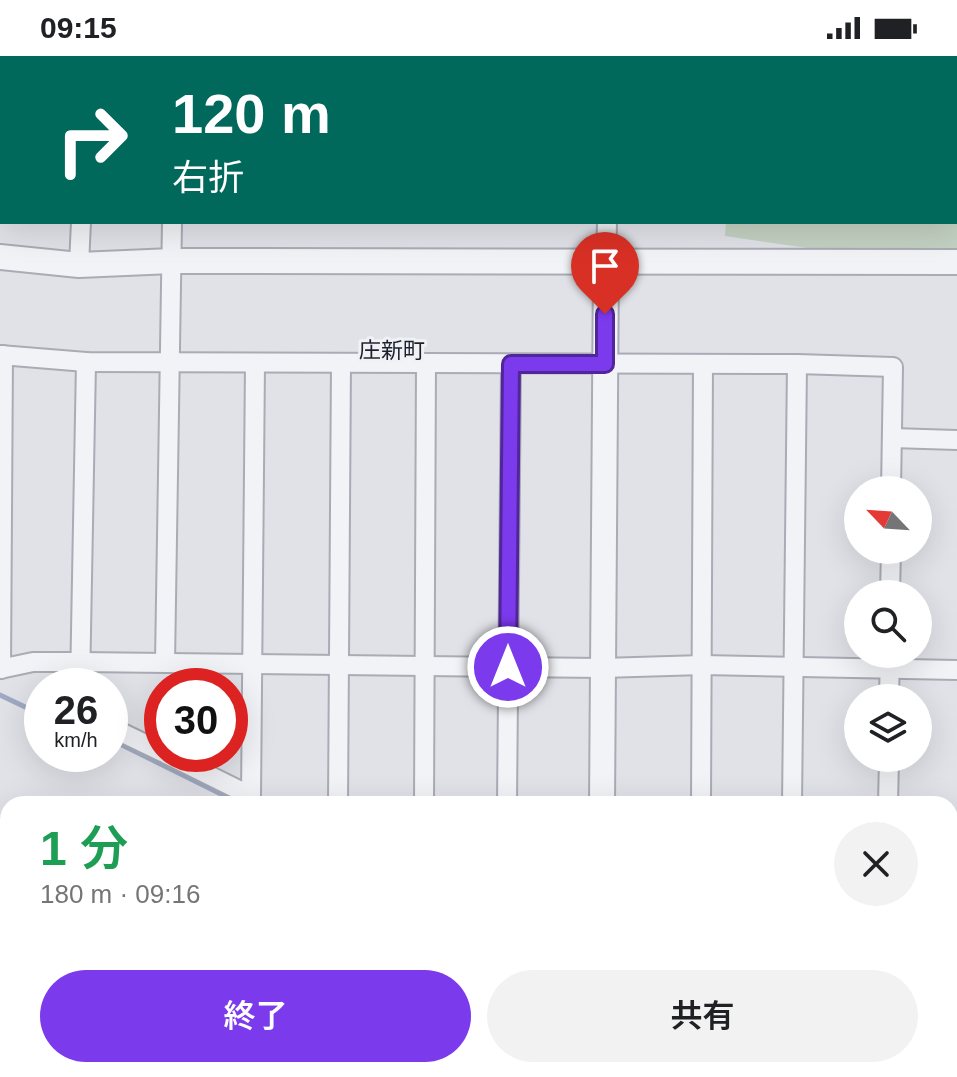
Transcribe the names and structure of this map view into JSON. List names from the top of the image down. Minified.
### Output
{"districts":["庄新町"],"north":"top left","page":{"status":"09:15","turn":["120 m","右折"],"speed":"26 km/h","limit":"30","heading":["1 分","180 m · 09:16"],"buttons":["終了","共有"]}}
